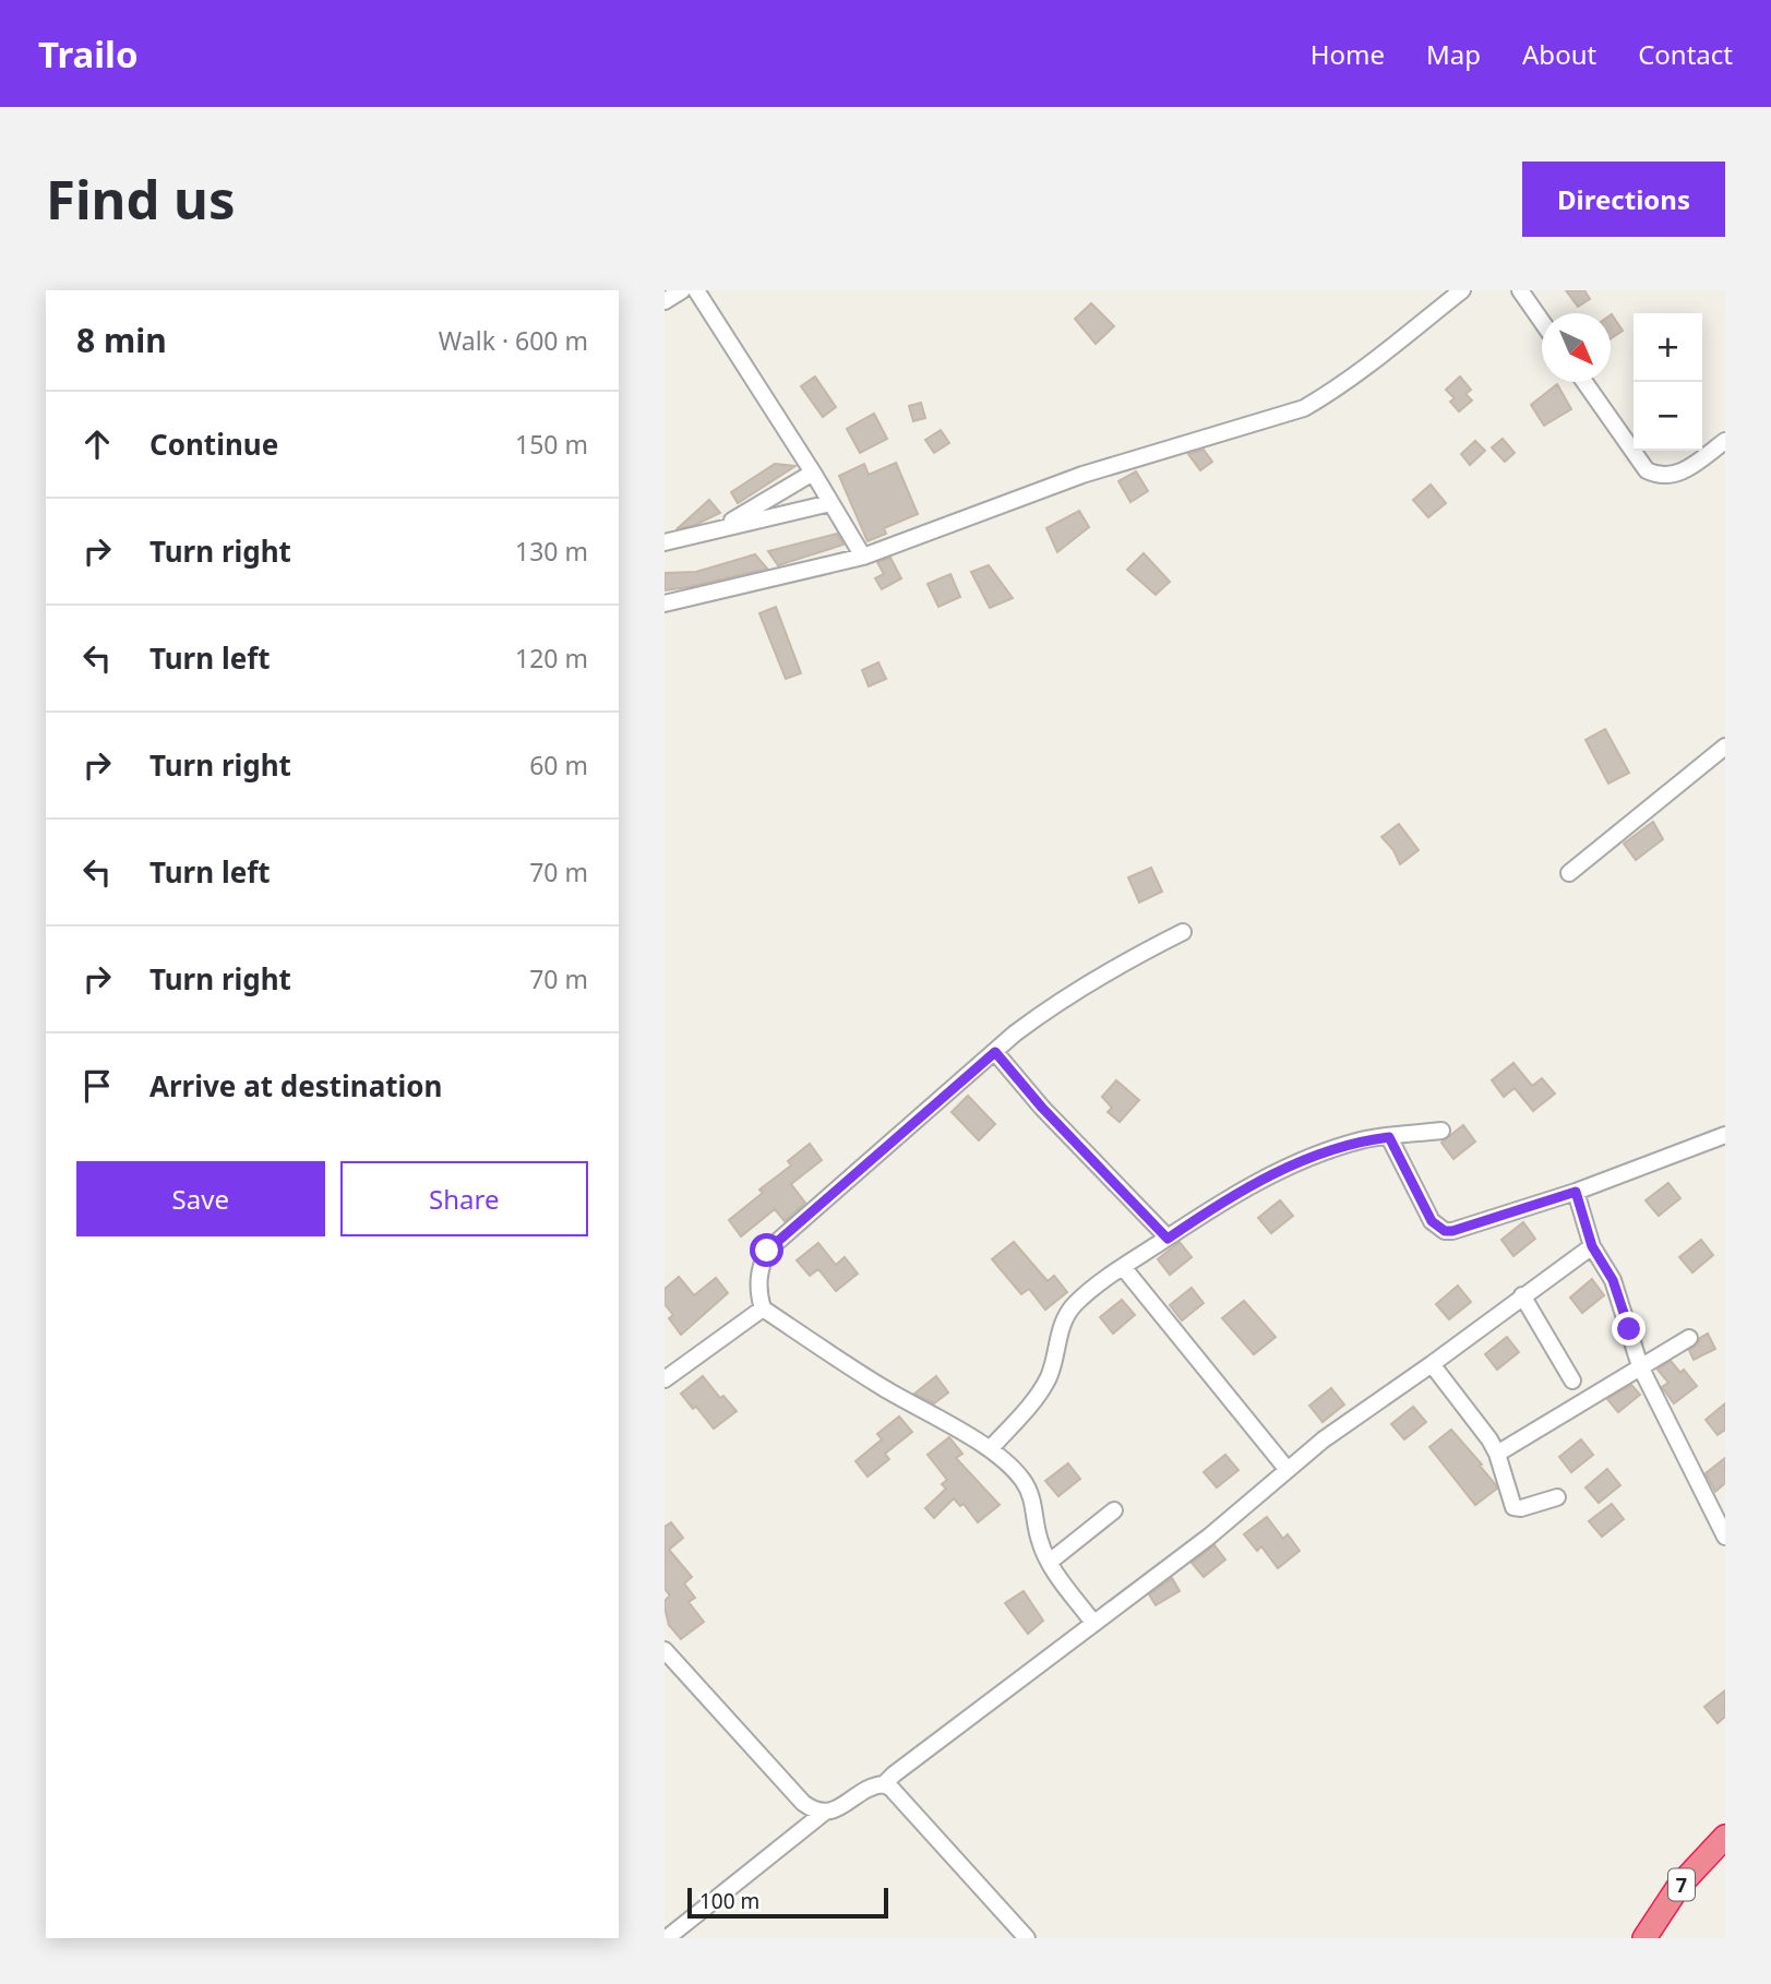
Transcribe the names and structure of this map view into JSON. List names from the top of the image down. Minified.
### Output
{"streets":{"highway":["7"]},"scale_bar":"100 m","north":"bottom right","page":{"header":"Trailo","nav":["Home","Map","About","Contact"],"buttons":["Directions",["Save","Share"]],"title":"Find us","heading":["8 min","Walk · 600 m"],"map_buttons":["+","−"],"list":[["Continue","150 m"],["Turn right","130 m"],["Turn left","120 m"],["Turn right","60 m"],["Turn left","70 m"],["Turn right","70 m"],"Arrive at destination"],"scale":"100 m"}}
